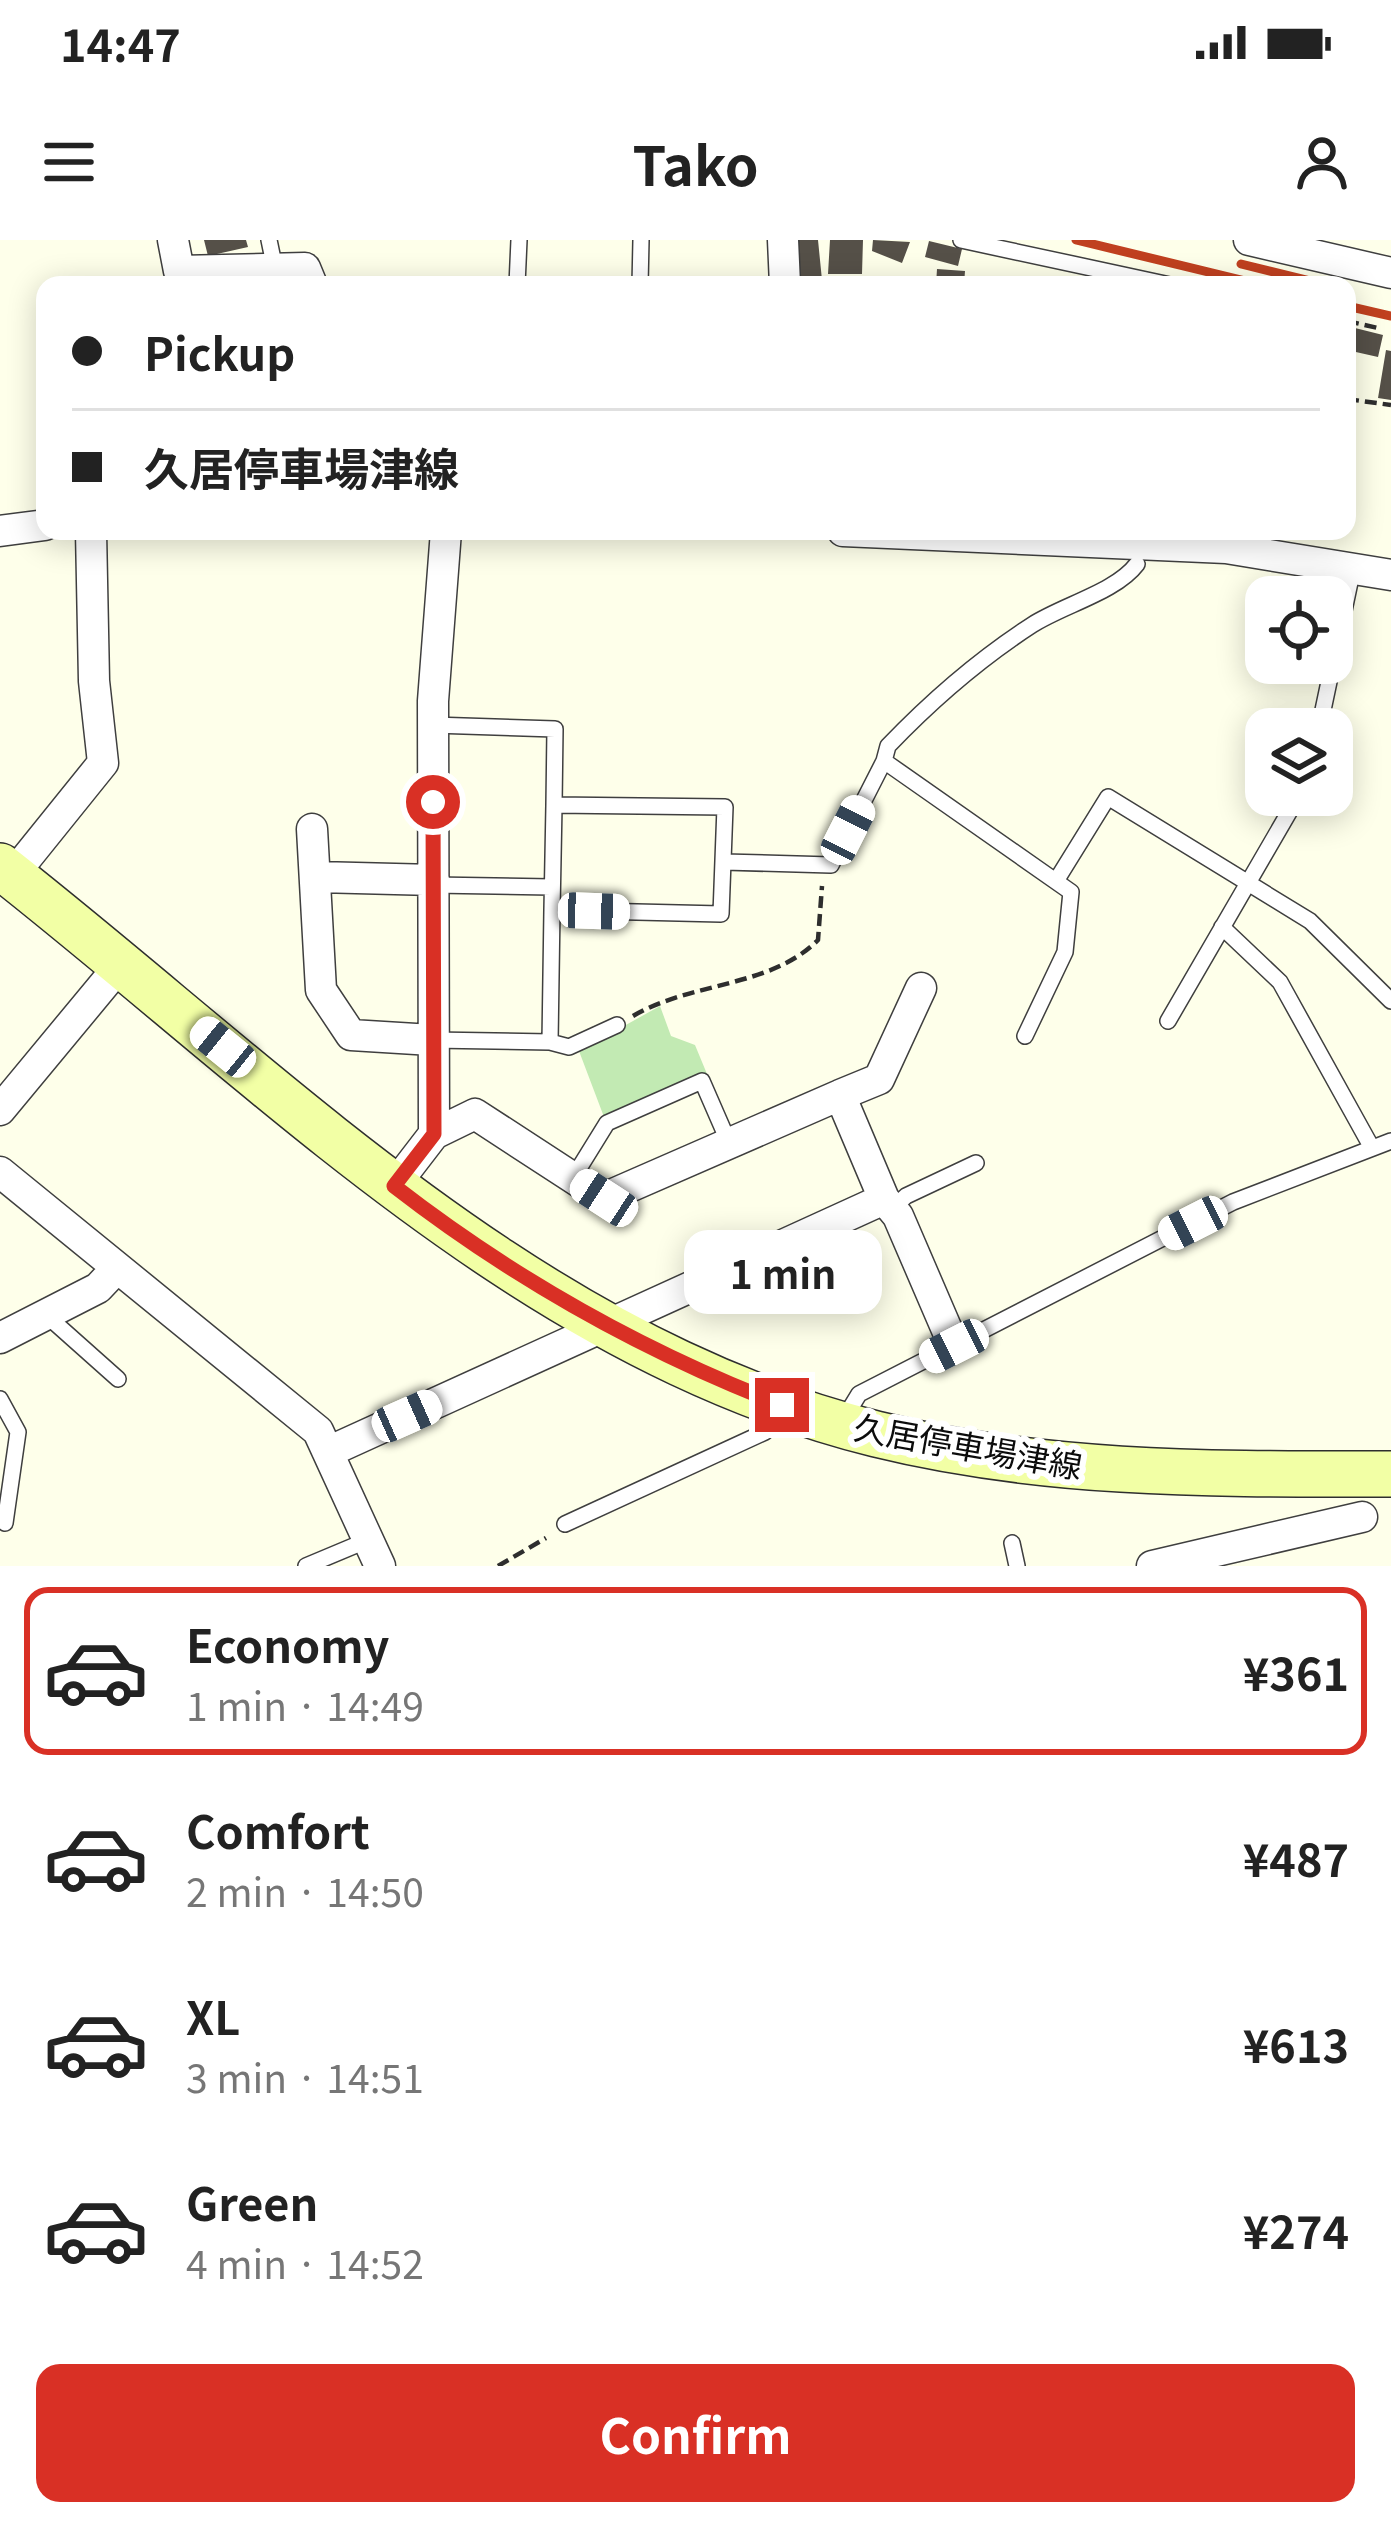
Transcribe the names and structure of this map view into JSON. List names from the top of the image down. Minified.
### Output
{"streets":{"main road":["久居停車場津線"]},"page":{"status":"14:47","header":"Tako","banner":["Pickup","久居停車場津線"],"bubble":"1 min","list":[{"name":"Economy","note":"1 min · 14:49","value":"¥361"},{"name":"Comfort","note":"2 min · 14:50","value":"¥487"},{"name":"XL","note":"3 min · 14:51","value":"¥613"},{"name":"Green","note":"4 min · 14:52","value":"¥274"}],"buttons":"Confirm"}}
